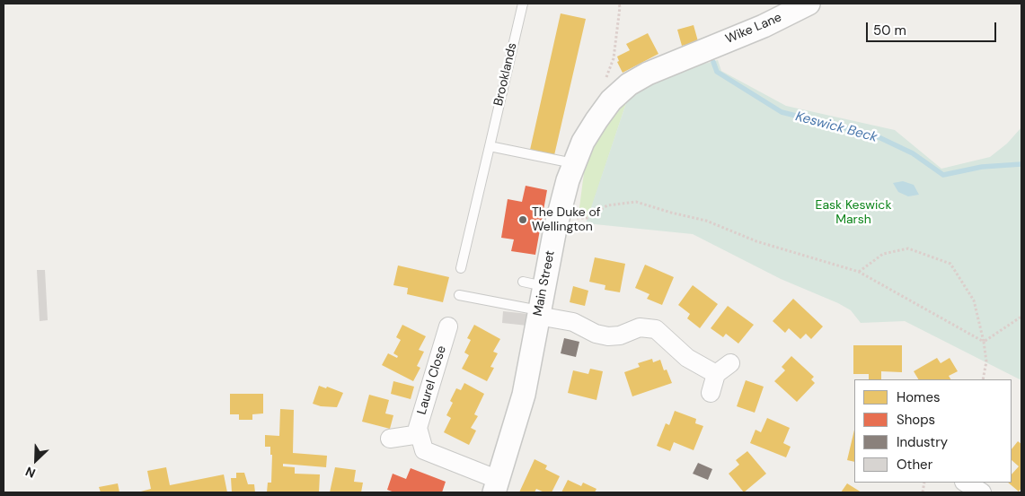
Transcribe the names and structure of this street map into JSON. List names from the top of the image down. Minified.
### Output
{"streets":{"street":["Wike Lane","Main Street","Laurel Close"],"lane":["Brooklands"]},"crossings":[["Wike Lane","Main Street"]],"water":["Keswick Beck"],"parks":["Eask Keswick Marsh"],"places":["The Duke of Wellington"],"legend":["Homes","Shops","Industry","Other"],"scale_bar":"50 m","north":"bottom left"}
